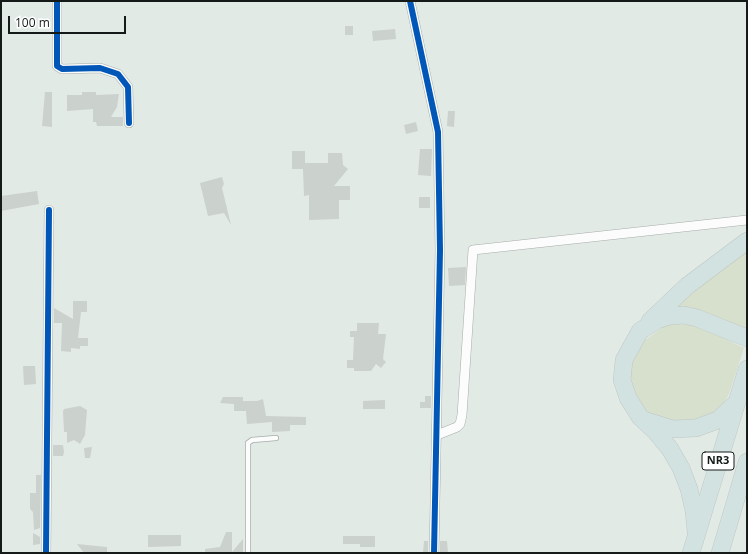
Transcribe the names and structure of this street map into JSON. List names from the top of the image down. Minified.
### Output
{"streets":{"highway":["NR3"]},"scale_bar":"100 m"}
